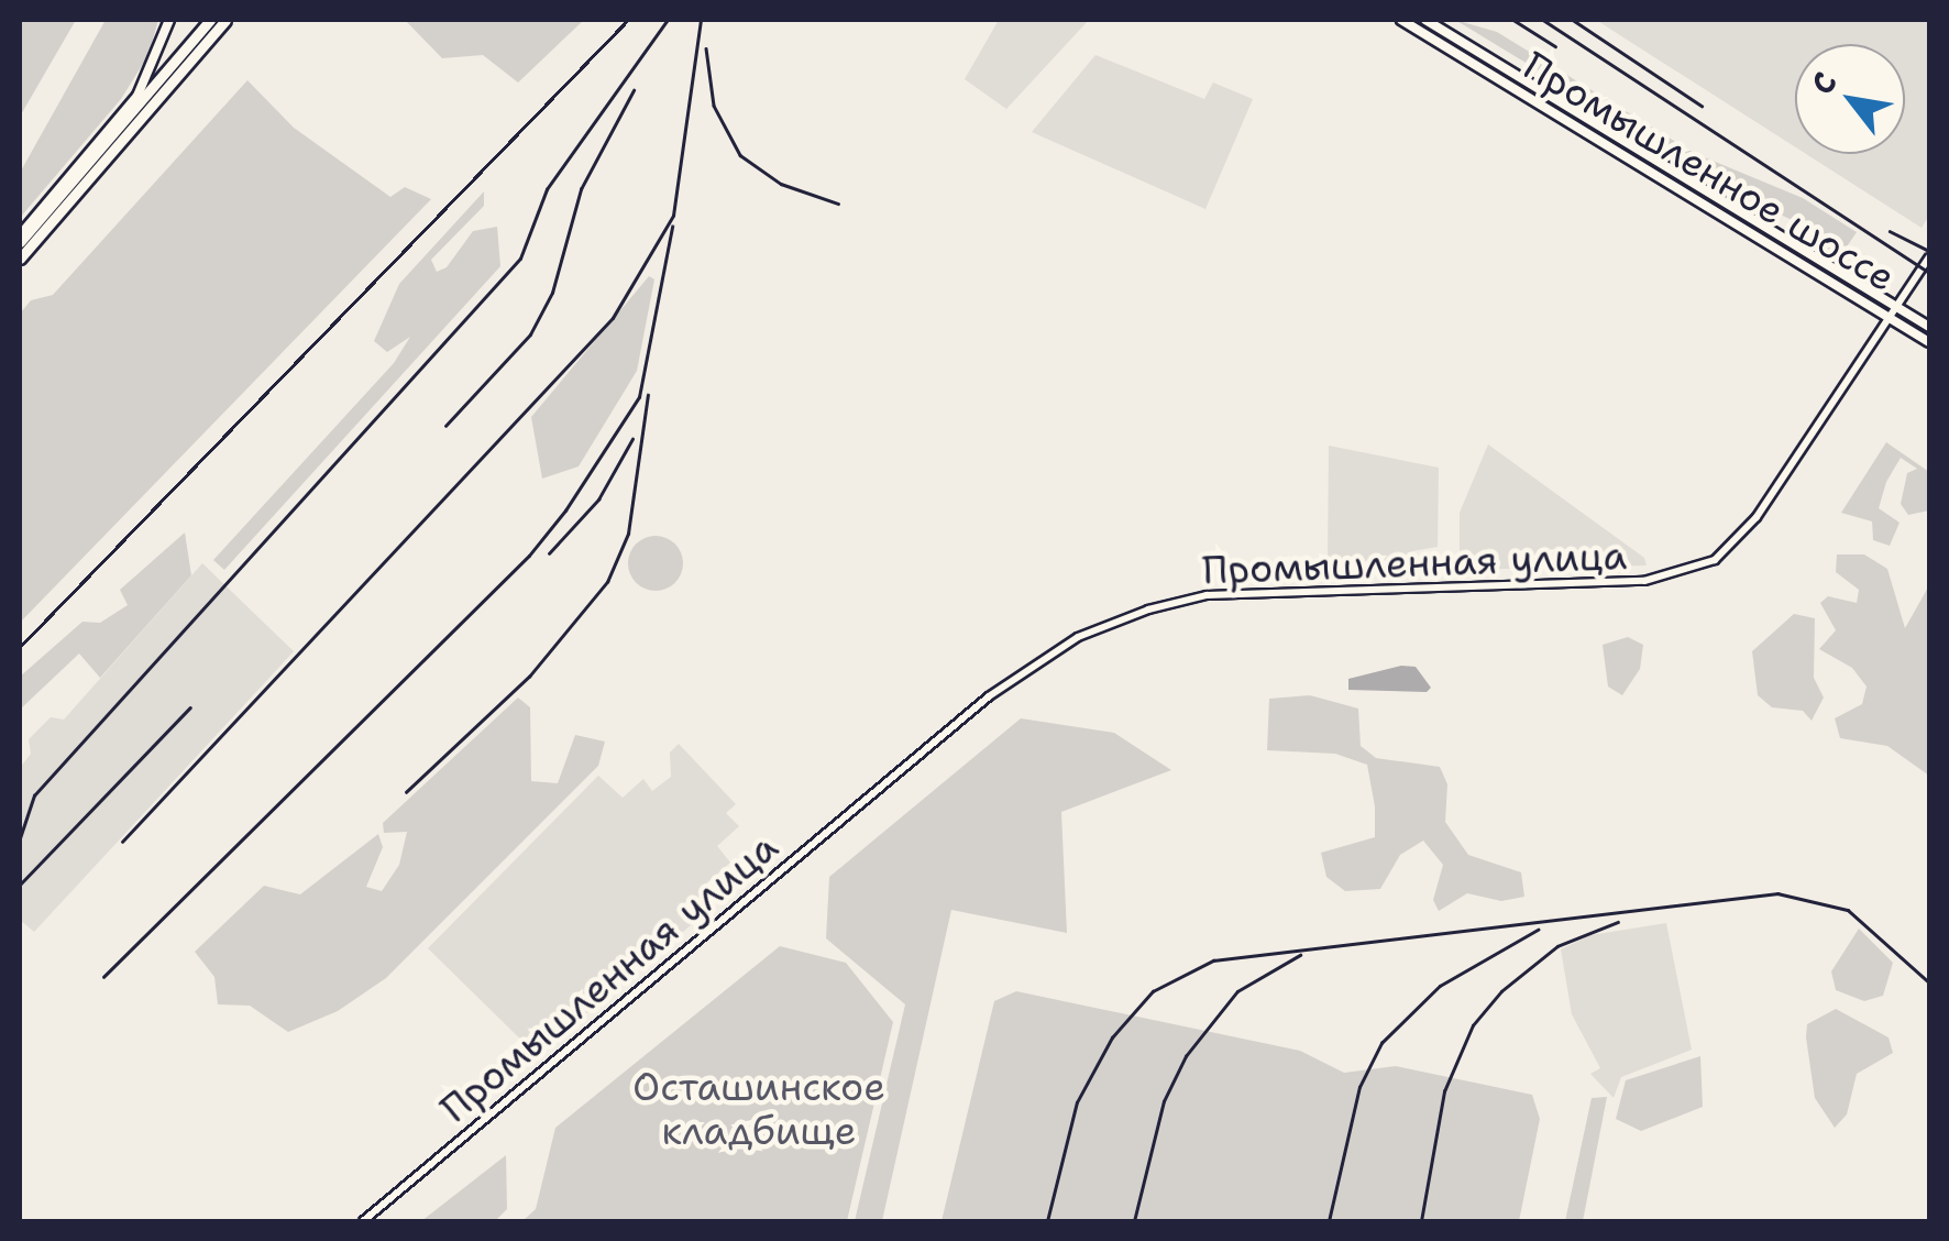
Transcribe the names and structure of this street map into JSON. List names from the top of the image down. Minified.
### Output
{"streets":{"main road":["Промышленное шоссе"],"street":["Промышленная улица"]},"crossings":[["Промышленное шоссе","Промышленная улица"]],"parks":["Осташинское кладбище"],"north":"top left"}
